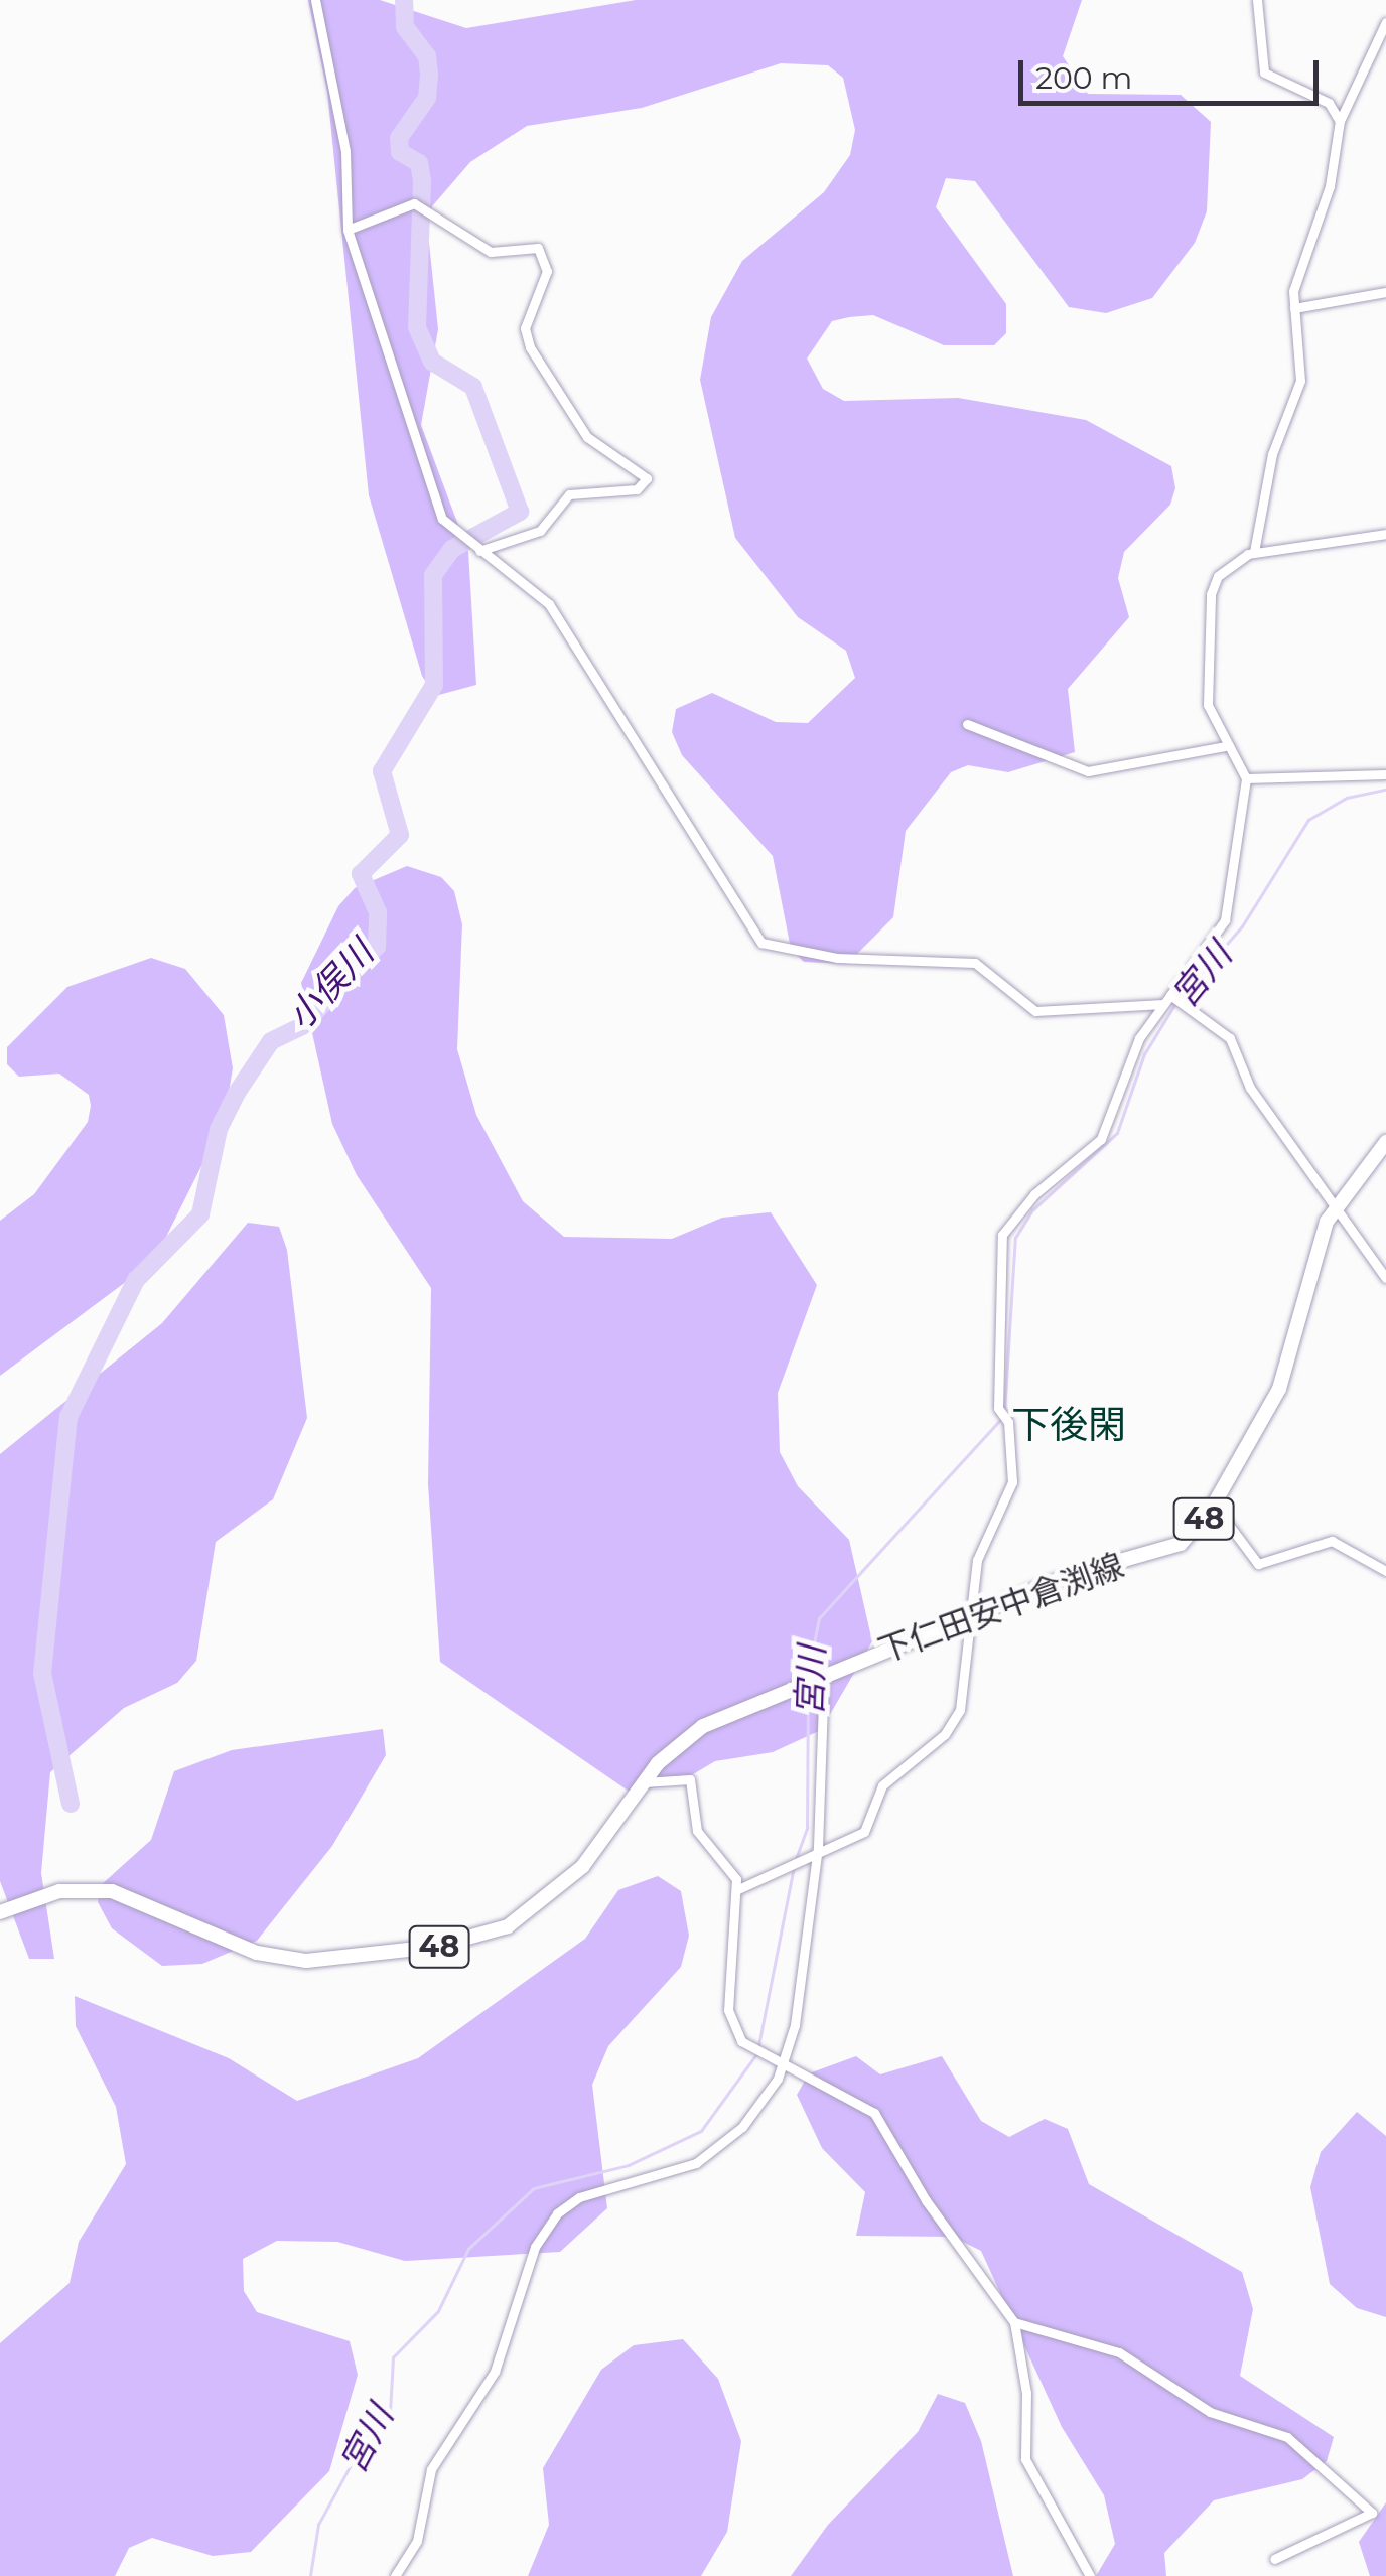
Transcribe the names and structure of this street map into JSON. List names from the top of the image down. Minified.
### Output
{"streets":{"main road":["48","下仁田安中倉渕線"]},"districts":["下後閑"],"water":["宮川","小俣川"],"scale_bar":"200 m"}
